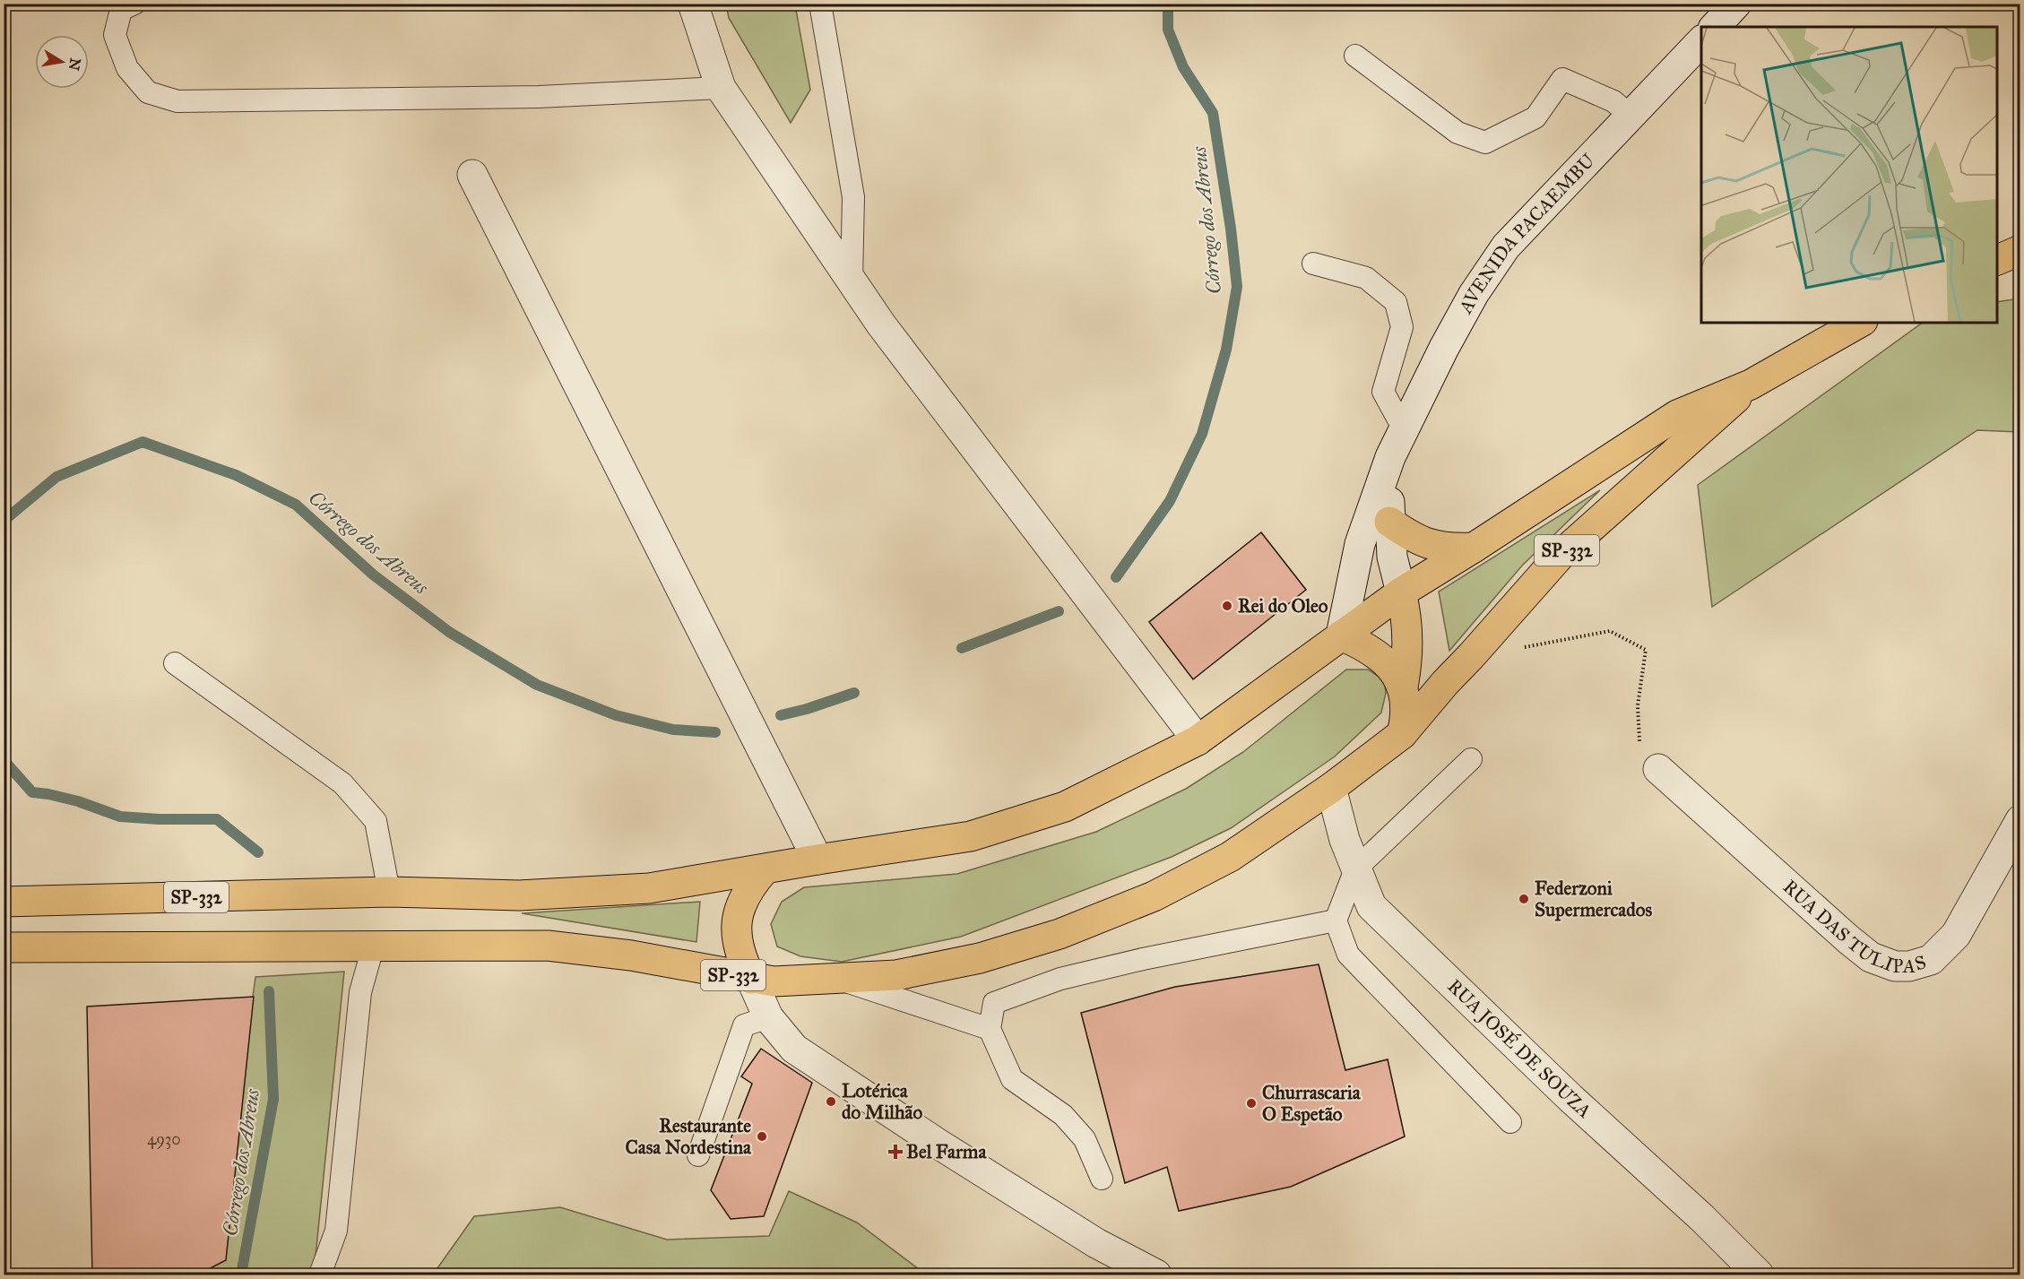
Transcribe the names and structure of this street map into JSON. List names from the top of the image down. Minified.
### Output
{"streets":{"main road":["SP-332"],"street":["AVENIDA PACAEMBU","RUA DAS TULIPAS","RUA JOSÉ DE SOUZA"]},"crossings":[["AVENIDA PACAEMBU","SP-332"],["SP-332","RUA JOSÉ DE SOUZA"]],"water":["Córrego dos Abreus"],"places":{"other":["Rei do Oleo","Federzoni Supermercados","Lotérica do Milhão","Churrascaria O Espetão","Restaurante Casa Nordestina"],"health":["Bel Farma"]},"house_numbers":["4930"],"north":"right"}
